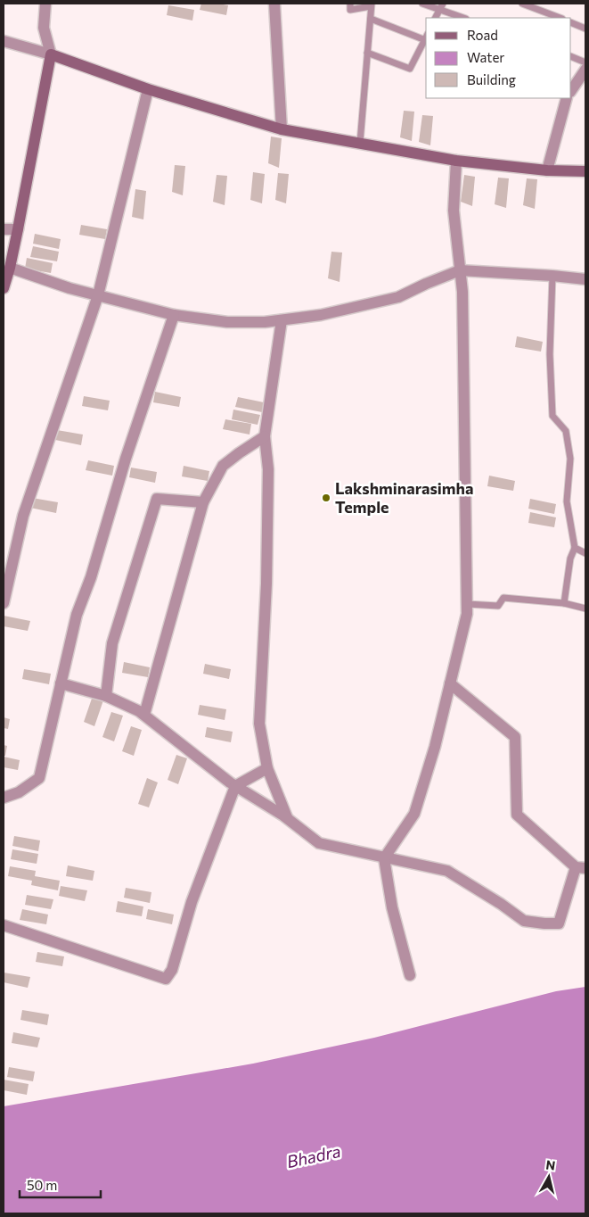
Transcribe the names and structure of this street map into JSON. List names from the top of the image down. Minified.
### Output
{"water":["Bhadra"],"places":["Lakshminarasimha Temple"],"legend":["Road","Water","Building"],"scale_bar":"50 m","north":"top"}
